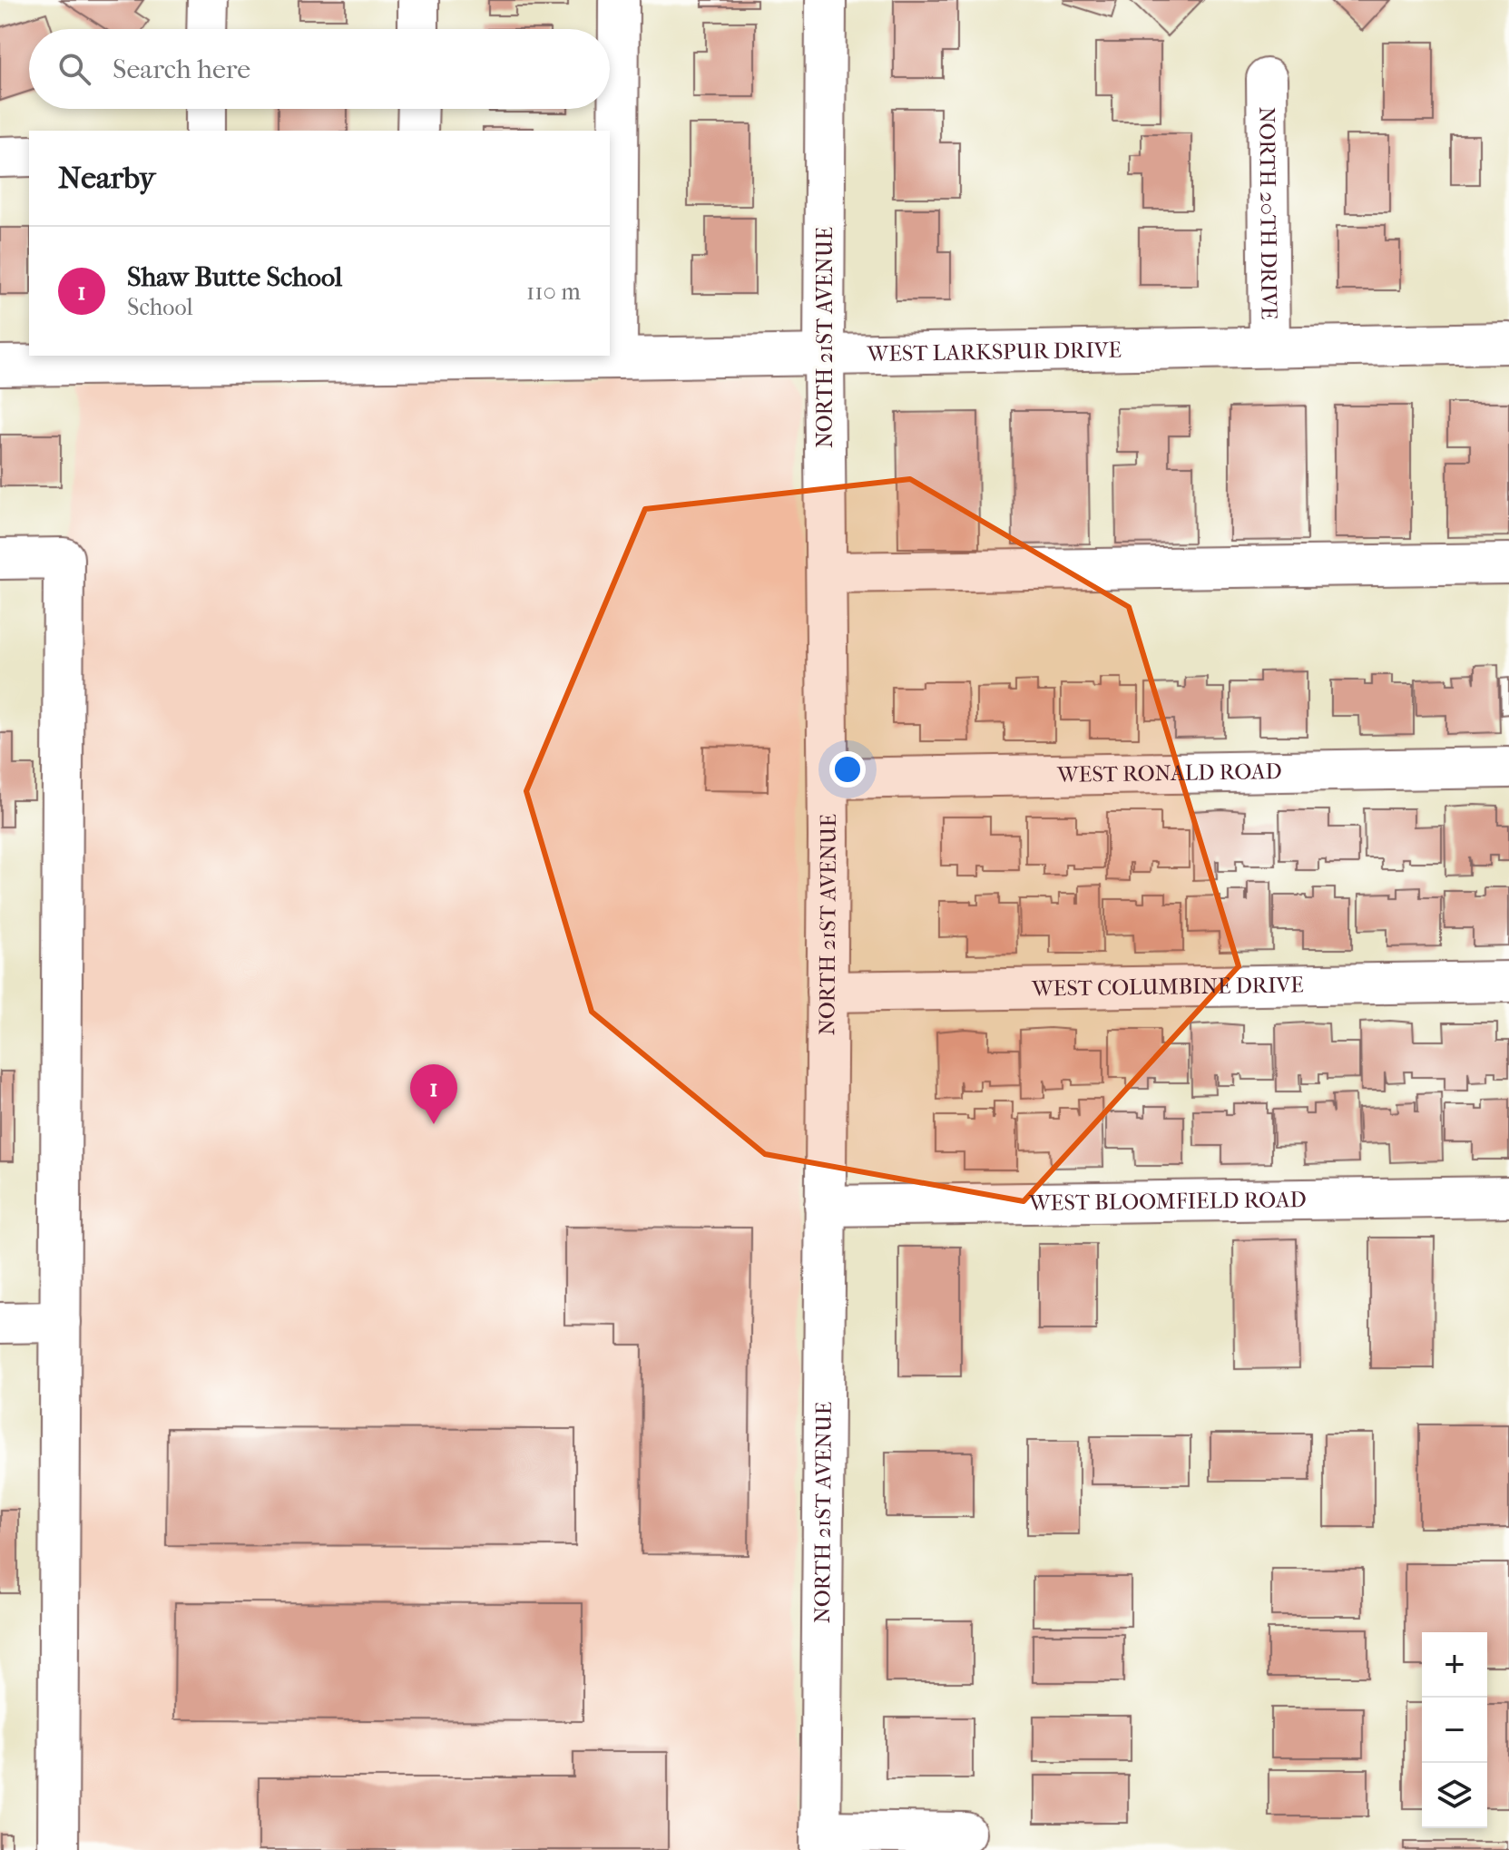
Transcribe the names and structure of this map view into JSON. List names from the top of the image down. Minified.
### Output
{"streets":{"street":["NORTH 20TH DRIVE","NORTH 21ST AVENUE","WEST LARKSPUR DRIVE","WEST RONALD ROAD","WEST COLUMBINE DRIVE","WEST BLOOMFIELD ROAD"]},"crossings":[["NORTH 20TH DRIVE","WEST LARKSPUR DRIVE"],["NORTH 21ST AVENUE","WEST LARKSPUR DRIVE"],["NORTH 21ST AVENUE","WEST RONALD ROAD"],["NORTH 21ST AVENUE","WEST COLUMBINE DRIVE"],["NORTH 21ST AVENUE","WEST BLOOMFIELD ROAD"]],"page":{"search":"Search here","heading":"Nearby","list":[{"mark":"1","name":"Shaw Butte School","note":"School","value":"110 m"}],"pins":"1","map_buttons":["+","−"]}}
